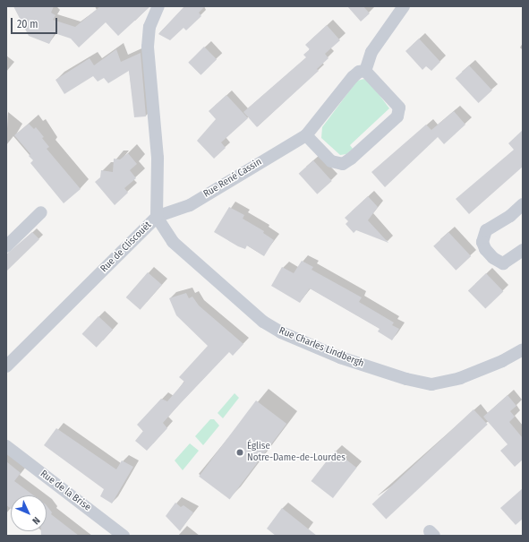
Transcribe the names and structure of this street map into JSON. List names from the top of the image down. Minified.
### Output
{"streets":{"street":["Rue René Cassin","Rue de Cliscouët","Rue Charles Lindbergh","Rue de la Brise"]},"crossings":[["Rue René Cassin","Rue de Cliscouët"],["Rue René Cassin","Rue Charles Lindbergh"],["Rue de Cliscouët","Rue Charles Lindbergh"]],"places":["Église Notre-Dame-de-Lourdes"],"scale_bar":"20 m","north":"bottom right"}
